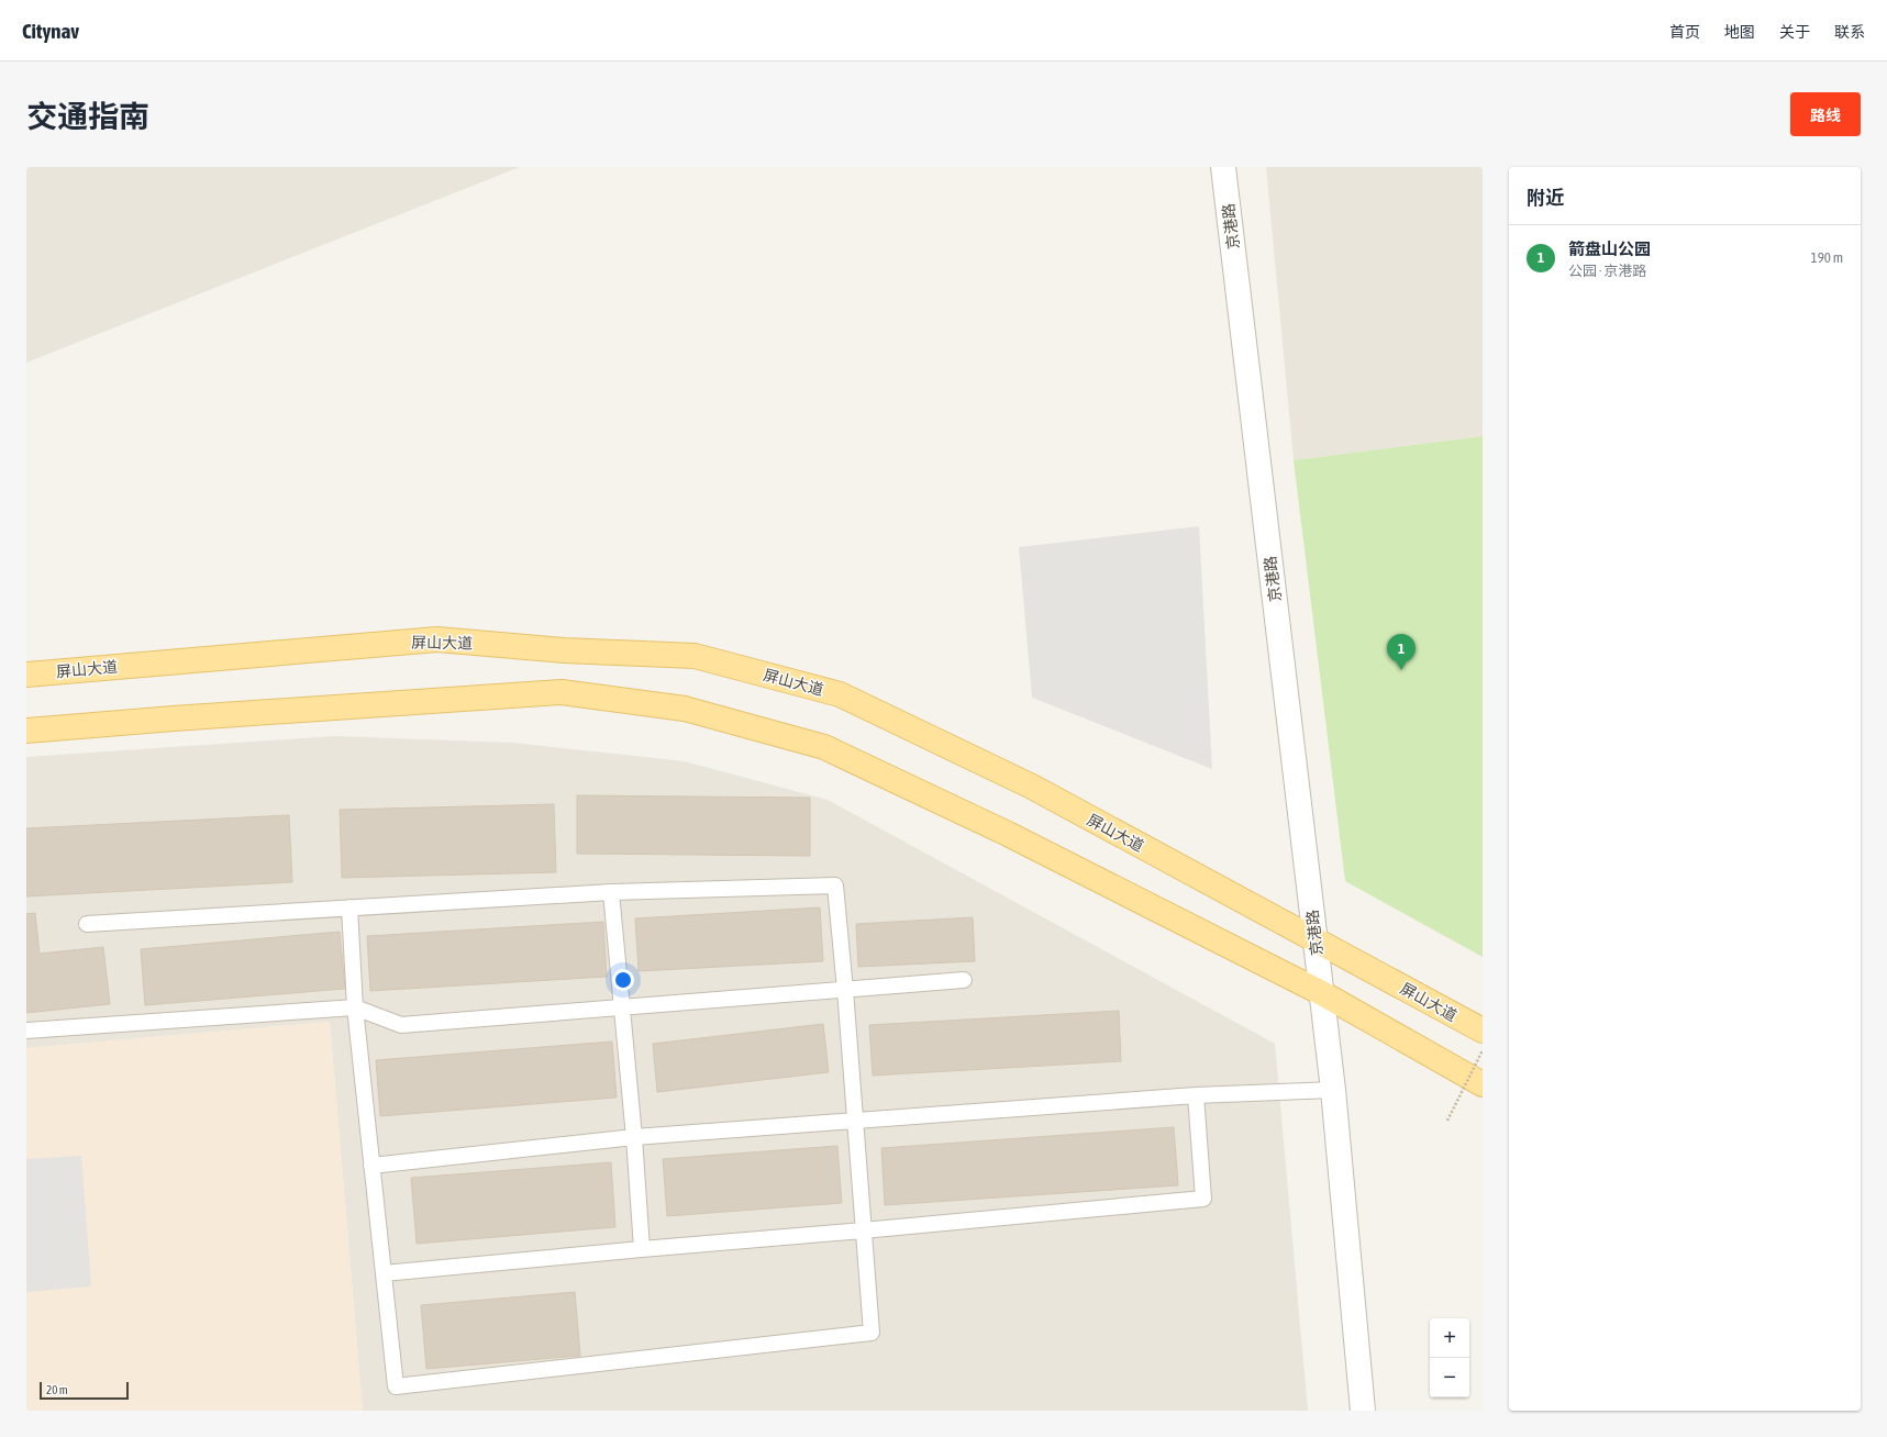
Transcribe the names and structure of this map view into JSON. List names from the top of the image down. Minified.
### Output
{"streets":{"main road":["屏山大道"],"street":["京港路"]},"crossings":[["京港路","屏山大道"]],"scale_bar":"20 m","page":{"header":"Citynav","nav":["首页","地图","关于","联系"],"title":"交通指南","buttons":"路线","heading":"附近","list":[{"mark":"1","name":"箭盘山公园","note":"公园 · 京港路","value":"190 m"}],"pins":"1","map_buttons":["+","−"],"scale":"20 m"}}
